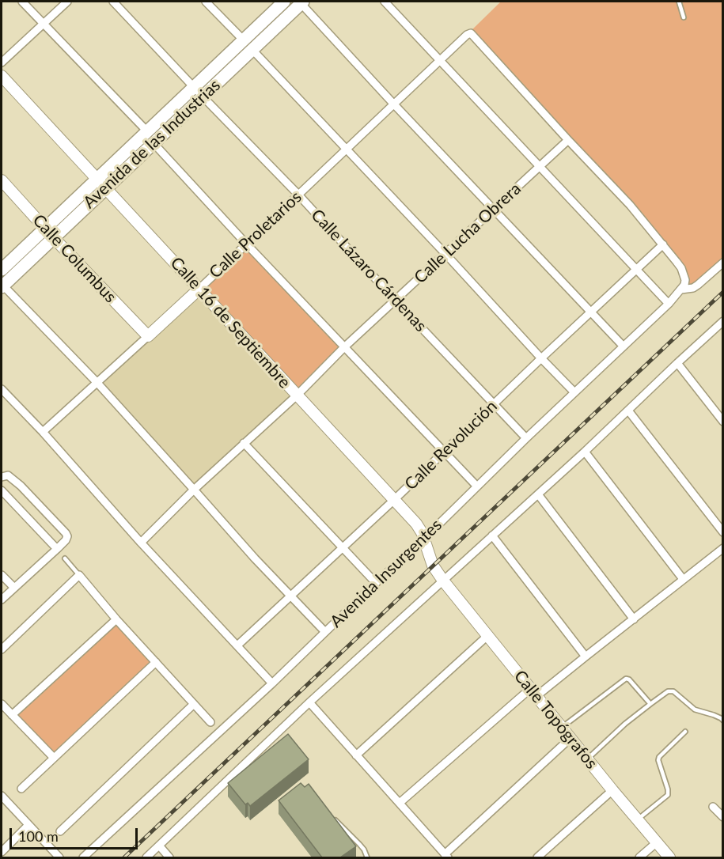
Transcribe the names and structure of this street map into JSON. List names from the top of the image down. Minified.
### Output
{"streets":{"main road":["Avenida de las Industrias"],"street":["Calle Lucha Obrera","Calle Proletarios","Calle Columbus","Calle Lázaro Cárdenas","Calle 16 de Septiembre","Calle Revolución","Avenida Insurgentes","Calle Topógrafos"]},"crossings":[["Avenida de las Industrias","Calle Columbus"],["Avenida de las Industrias","Calle Lázaro Cárdenas"],["Avenida de las Industrias","Calle 16 de Septiembre"],["Calle Lucha Obrera","Calle Proletarios"],["Calle Lucha Obrera","Calle Lázaro Cárdenas"],["Calle Lucha Obrera","Calle 16 de Septiembre"],["Calle Proletarios","Calle Columbus"],["Calle Proletarios","Calle Lázaro Cárdenas"],["Calle Proletarios","Calle 16 de Septiembre"],["Calle Lázaro Cárdenas","Calle Revolución"],["Calle Lázaro Cárdenas","Avenida Insurgentes"],["Calle 16 de Septiembre","Calle Revolución"],["Calle 16 de Septiembre","Avenida Insurgentes"],["Calle 16 de Septiembre","Calle Topógrafos"]],"scale_bar":"100 m"}
